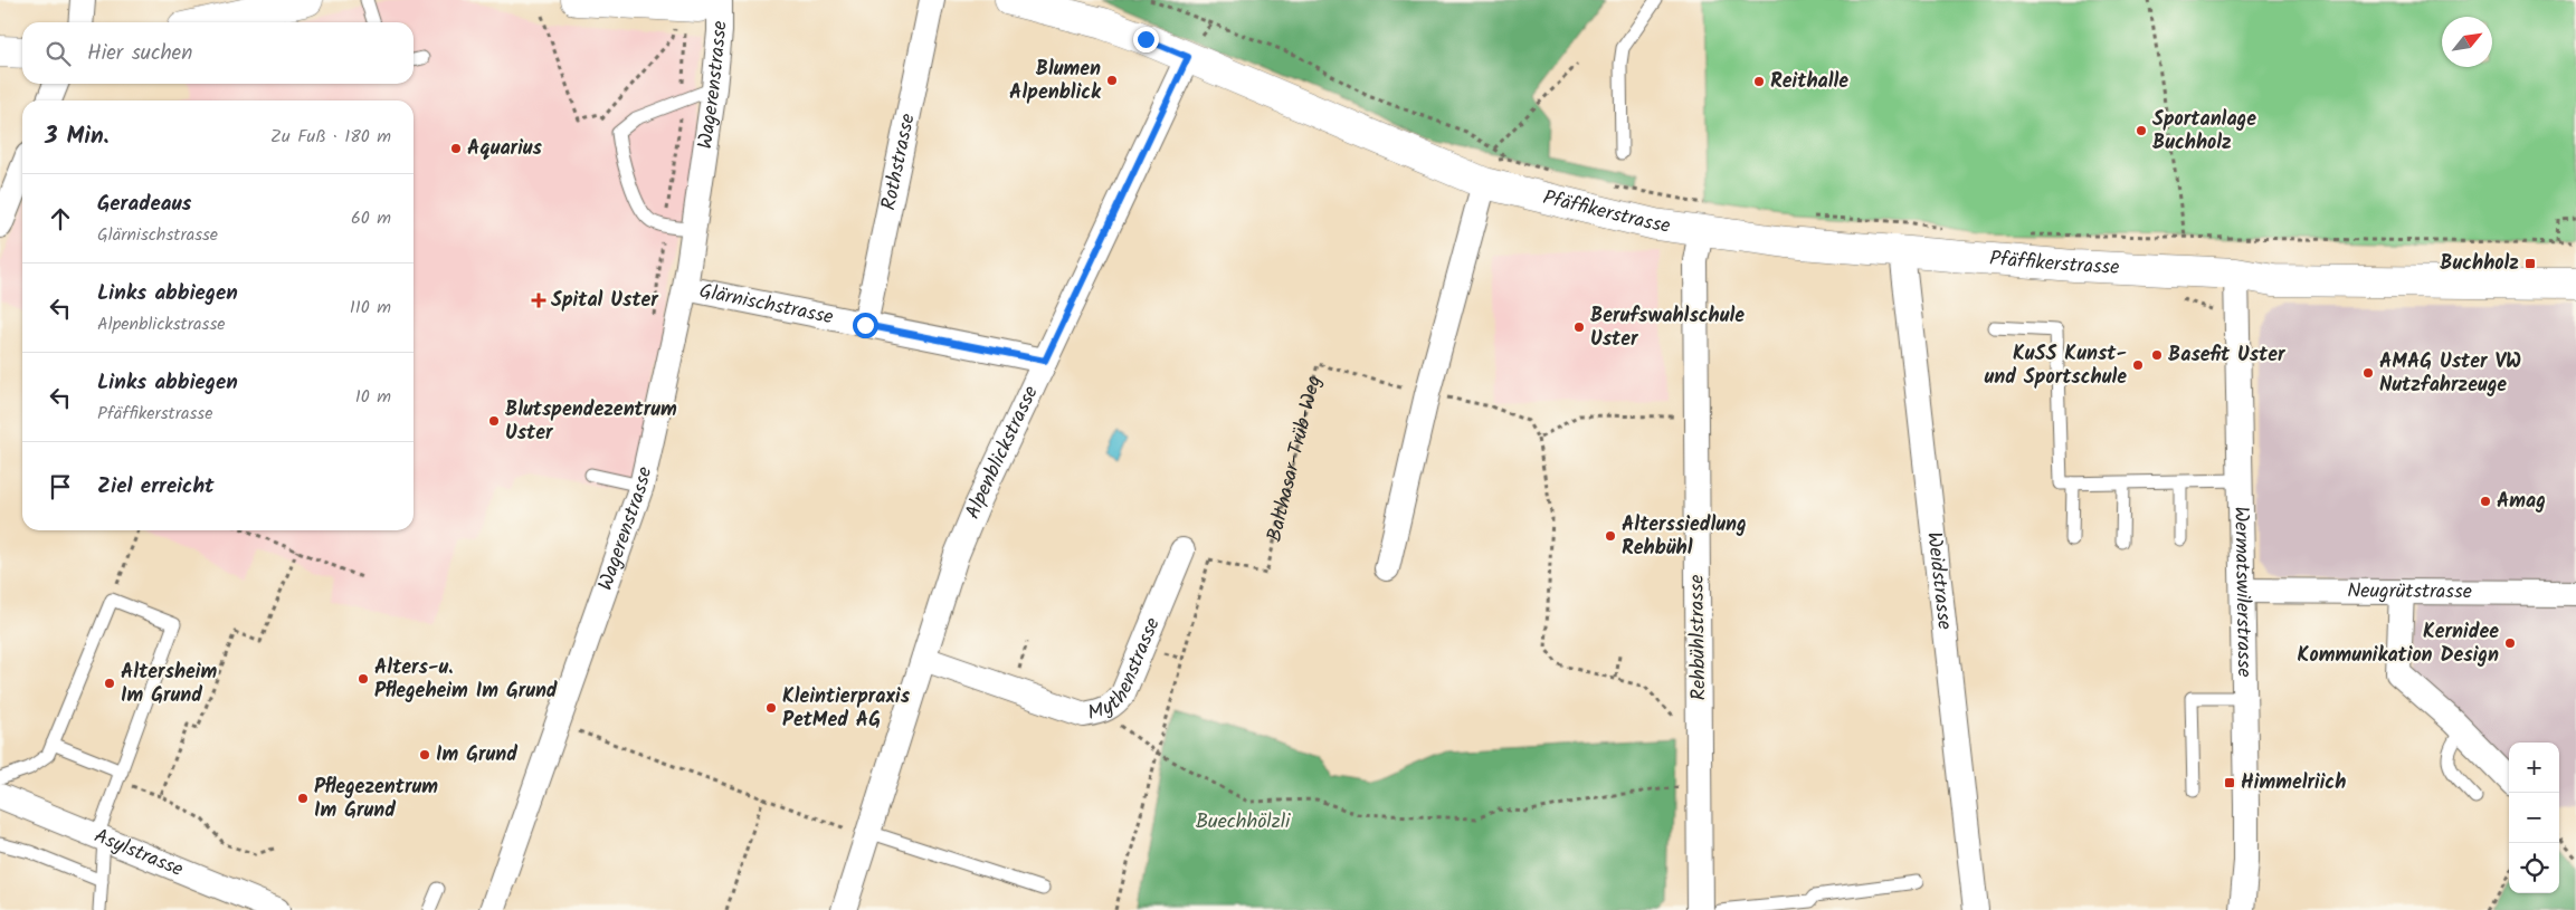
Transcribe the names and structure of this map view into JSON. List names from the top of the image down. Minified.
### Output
{"streets":{"main road":["Pfäffikerstrasse"],"street":["Wagerenstrasse","Rothstrasse","Glärnischstrasse","Alpenblickstrasse","Weidstrasse","Wermatswilerstrasse","Neugrütstrasse","Rehbühlstrasse","Mythenstrasse","Asylstrasse"],"path":["Balthasar-Trüb-Weg"]},"crossings":[["Wagerenstrasse","Glärnischstrasse"],["Rothstrasse","Glärnischstrasse"],["Pfäffikerstrasse","Alpenblickstrasse"],["Pfäffikerstrasse","Weidstrasse"],["Pfäffikerstrasse","Wermatswilerstrasse"],["Pfäffikerstrasse","Rehbühlstrasse"],["Glärnischstrasse","Alpenblickstrasse"],["Alpenblickstrasse","Mythenstrasse"],["Balthasar-Trüb-Weg","Mythenstrasse"],["Wermatswilerstrasse","Neugrütstrasse"]],"parks":["Buechhölzli"],"places":{"other":["Blumen Alpenblick","Reithalle","Sportanlage Buchholz","Aquarius","Berufswahlschule Uster","Basefit Uster","KuSS Kunst- und Sportschule","AMAG Uster VW Nutzfahrzeuge","Blutspendezentrum Uster","Amag","Alterssiedlung Rehbühl","Kernidee Kommunikation Design","Alters-u. Pflegeheim Im Grund","Altersheim Im Grund","Kleintierpraxis PetMed AG","Im Grund","Pflegezentrum Im Grund"],"transit":["Buchholz","Himmelriich"],"health":["Spital Uster"]},"north":"top right","page":{"search":"Hier suchen","heading":["3 Min.","Zu Fuß · 180 m"],"list":[["Geradeaus","Glärnischstrasse","60 m"],["Links abbiegen","Alpenblickstrasse","110 m"],["Links abbiegen","Pfäffikerstrasse","10 m"],"Ziel erreicht"],"map_buttons":["+","−"]}}
